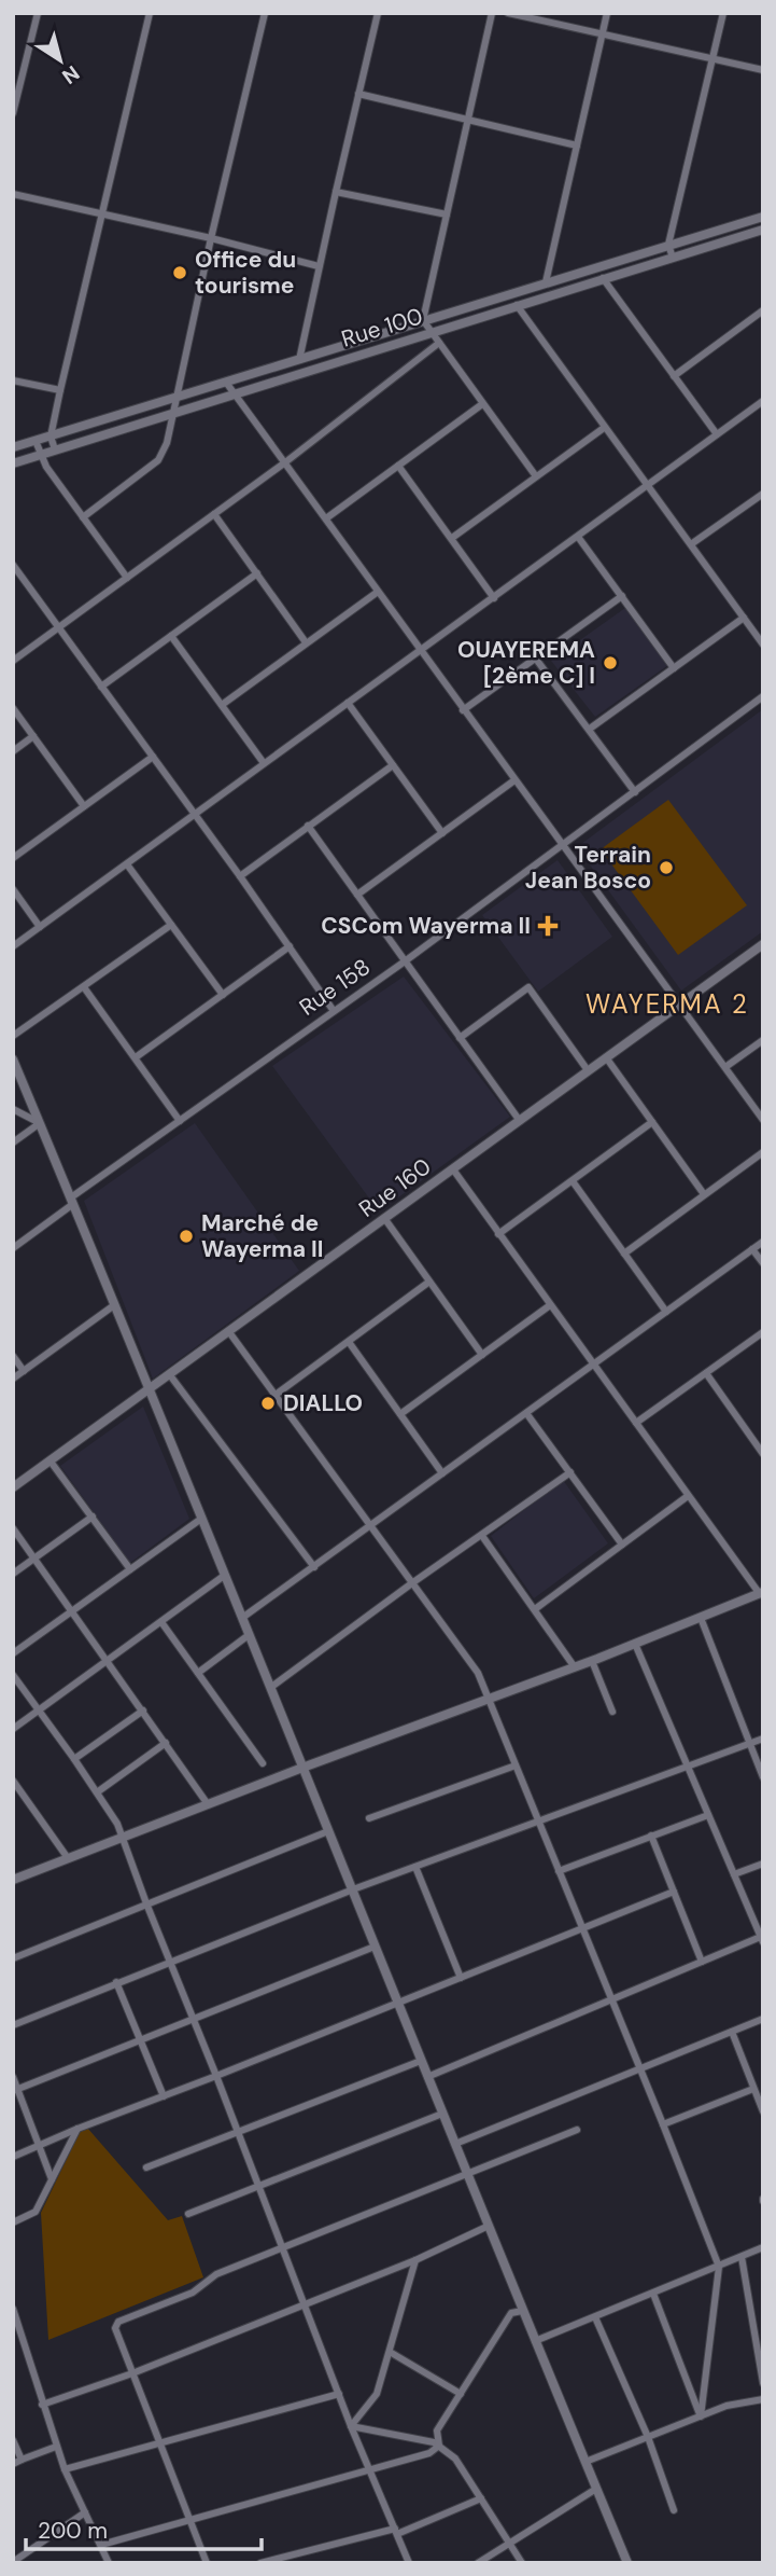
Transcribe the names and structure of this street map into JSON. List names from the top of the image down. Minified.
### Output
{"streets":{"street":["Rue 100","Rue 158","Rue 160"]},"districts":["WAYERMA 2"],"places":{"other":["Office du tourisme","OUAYEREMA [2ème C] I","Terrain Jean Bosco","Marché de Wayerma II","DIALLO"],"health":["CSCom Wayerma II"]},"scale_bar":"200 m","north":"bottom right"}
